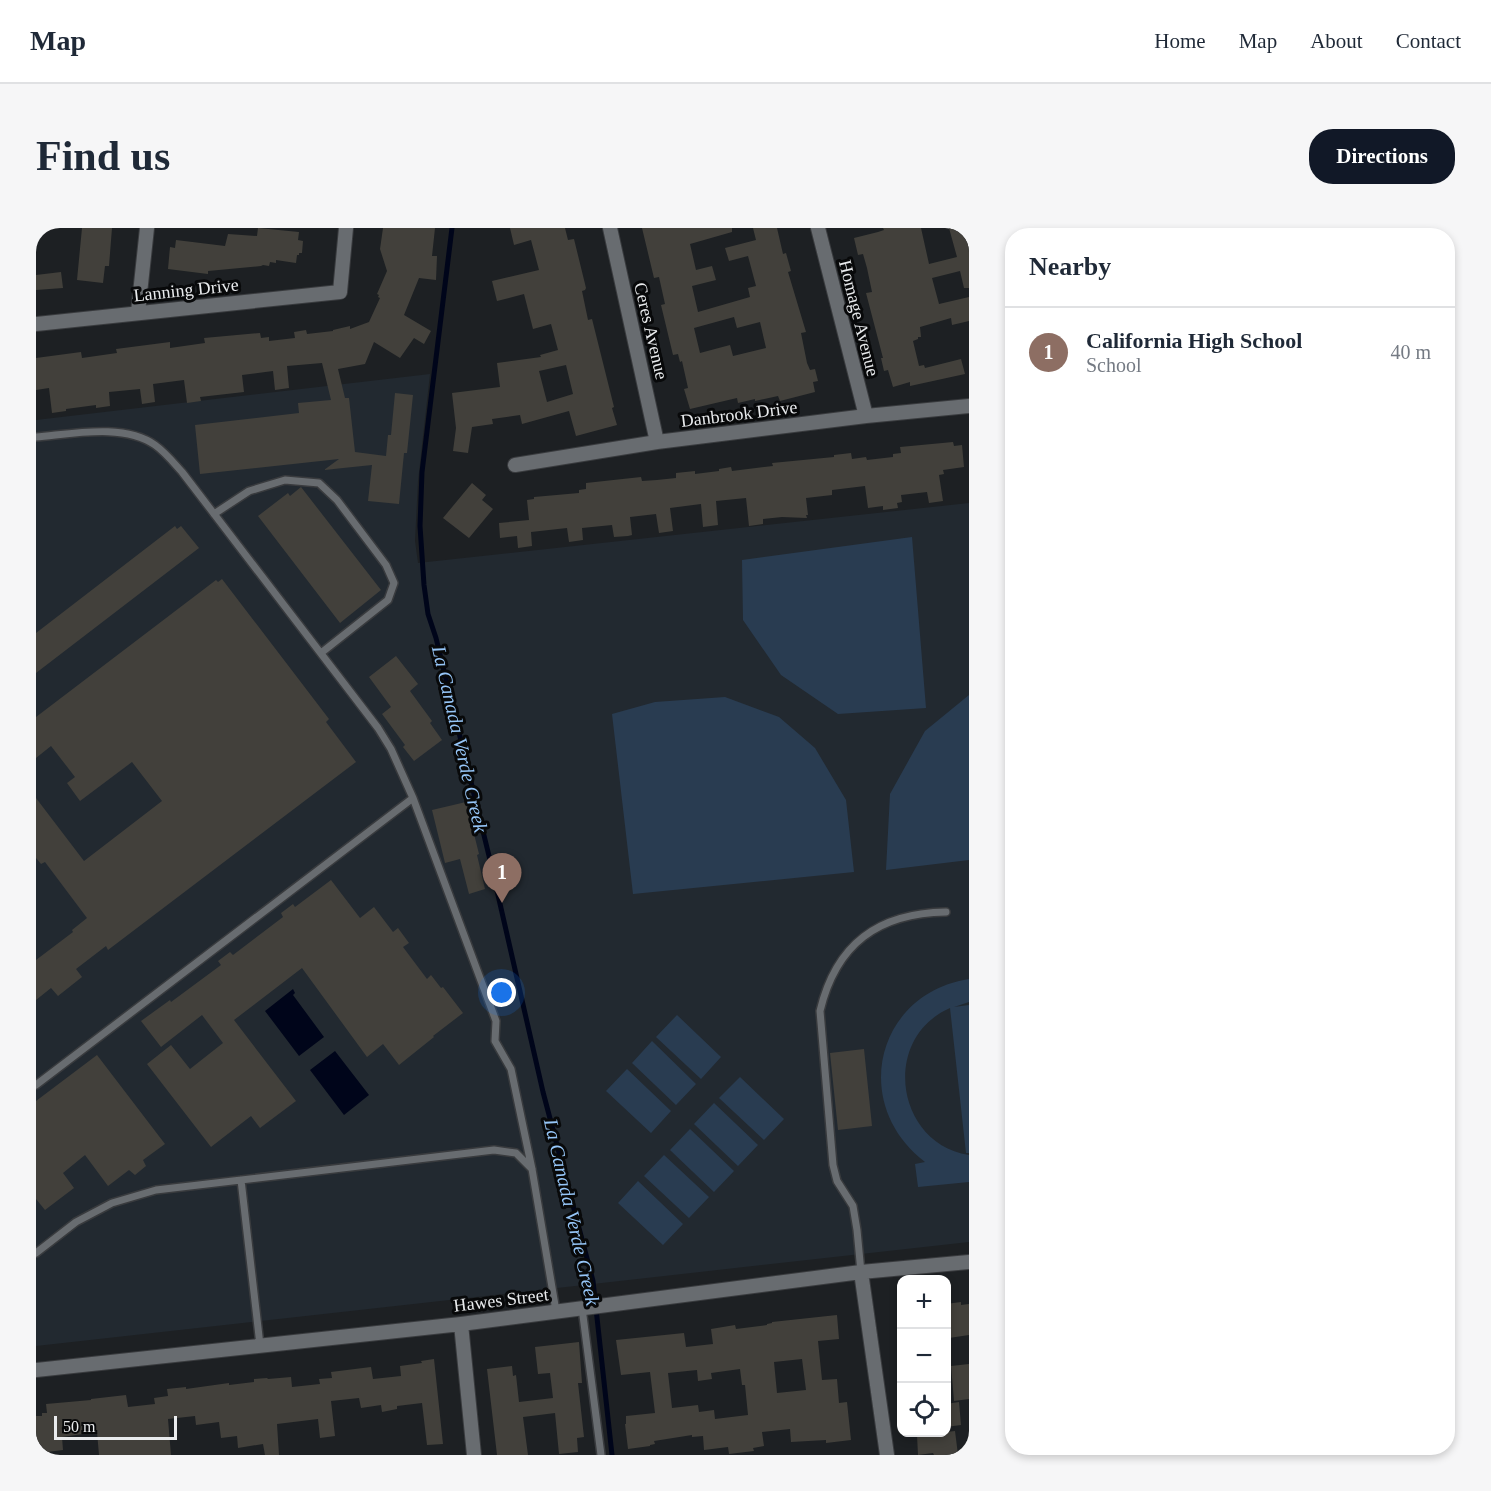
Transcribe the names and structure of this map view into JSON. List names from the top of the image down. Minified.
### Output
{"streets":{"street":["Lanning Drive","Homage Avenue","Ceres Avenue","Danbrook Drive","Hawes Street"]},"crossings":[["Homage Avenue","Danbrook Drive"],["Ceres Avenue","Danbrook Drive"]],"water":["La Canada Verde Creek"],"scale_bar":"50 m","page":{"header":"Map","nav":["Home","Map","About","Contact"],"buttons":"Directions","title":"Find us","heading":"Nearby","list":[{"mark":"1","name":"California High School","note":"School","value":"40 m"}],"pins":"1","map_buttons":["+","−"],"scale":"50 m"}}
